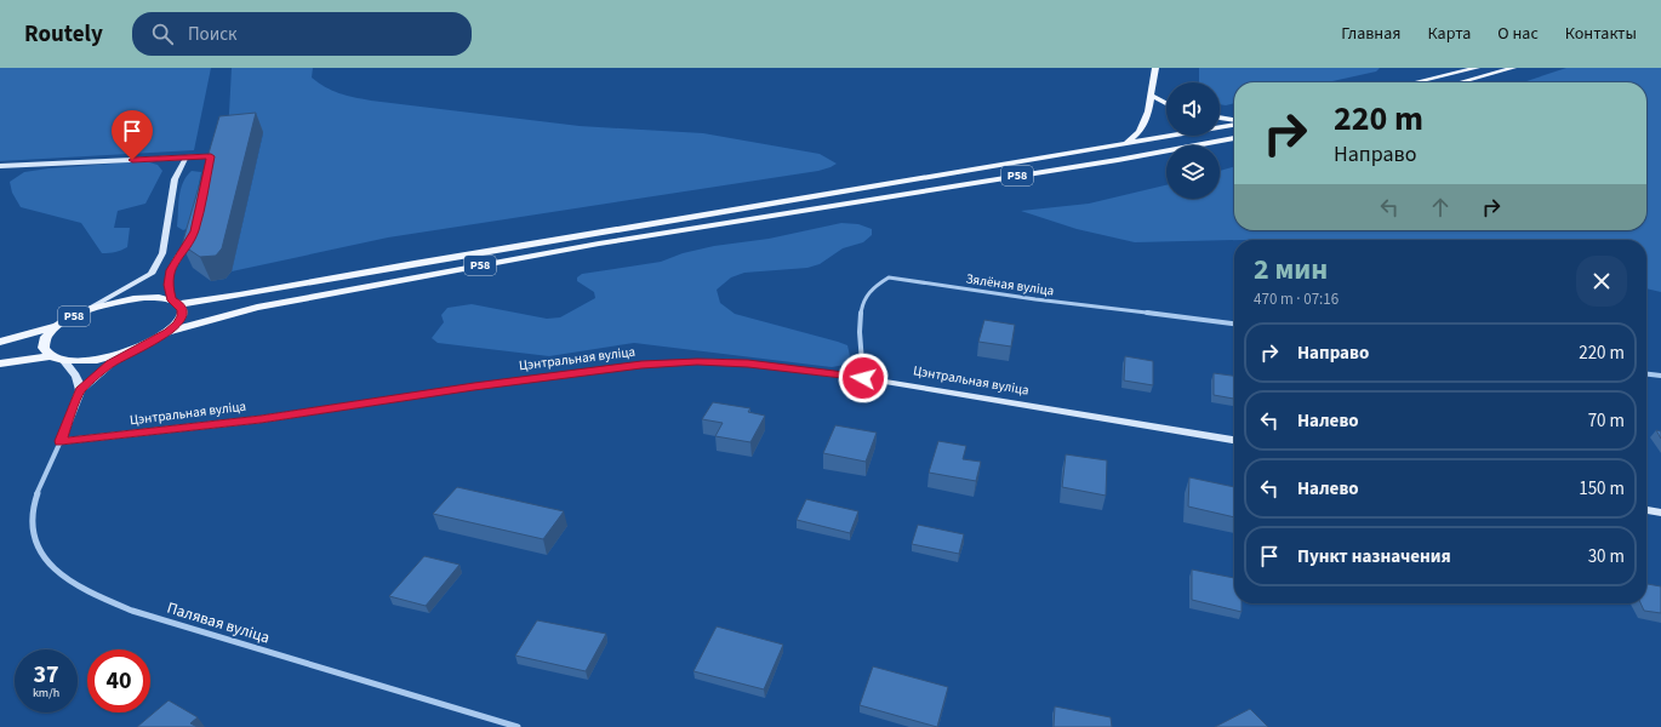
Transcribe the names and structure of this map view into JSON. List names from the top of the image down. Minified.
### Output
{"streets":{"main road":["Р58"],"street":["Зялёная вуліца","Цэнтральная вуліца","Палявая вуліца"]},"crossings":[["Зялёная вуліца","Цэнтральная вуліца"],["Цэнтральная вуліца","Палявая вуліца"]],"page":{"header":"Routely","search":"Поиск","nav":["Главная","Карта","О нас","Контакты"],"turn":["220 m","Направо"],"heading":["2 мин","470 m · 07:16"],"list":[{"name":"Направо","value":"220 m"},{"name":"Налево","value":"70 m"},{"name":"Налево","value":"150 m"},{"name":"Пункт назначения","value":"30 m"}],"speed":"37 km/h","limit":"40"}}
